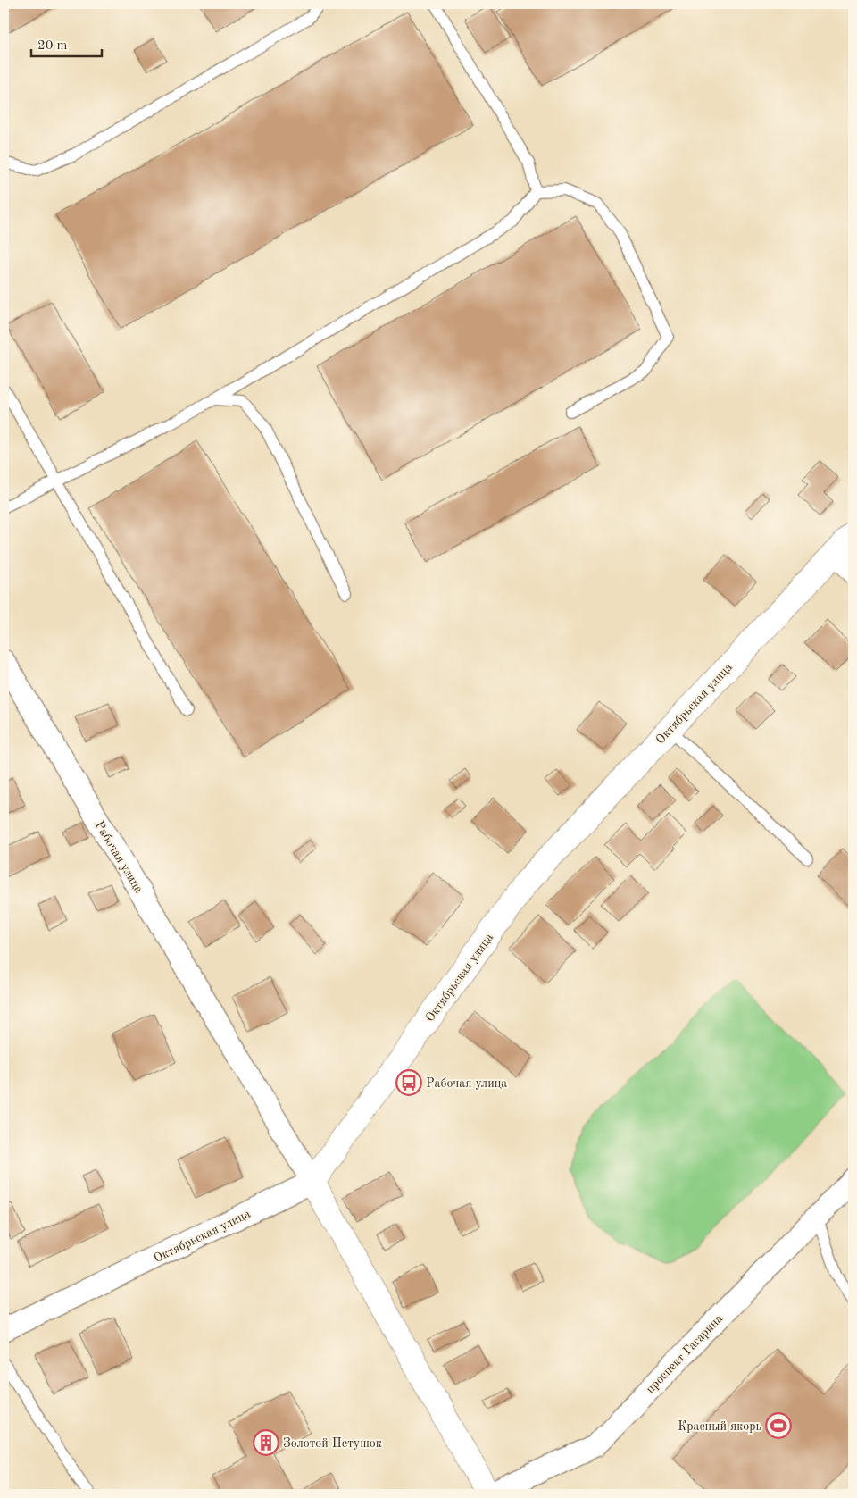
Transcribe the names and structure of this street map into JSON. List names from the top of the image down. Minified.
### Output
{"streets":{"street":["Октябрьская улица","Рабочая улица","проспект Гагарина"]},"crossings":[["Октябрьская улица","Рабочая улица"],["Рабочая улица","проспект Гагарина"]],"places":{"bus stop":["Рабочая улица"],"sports":["Красный якорь"],"building":["Золотой Петушок"]},"scale_bar":"20 m"}
